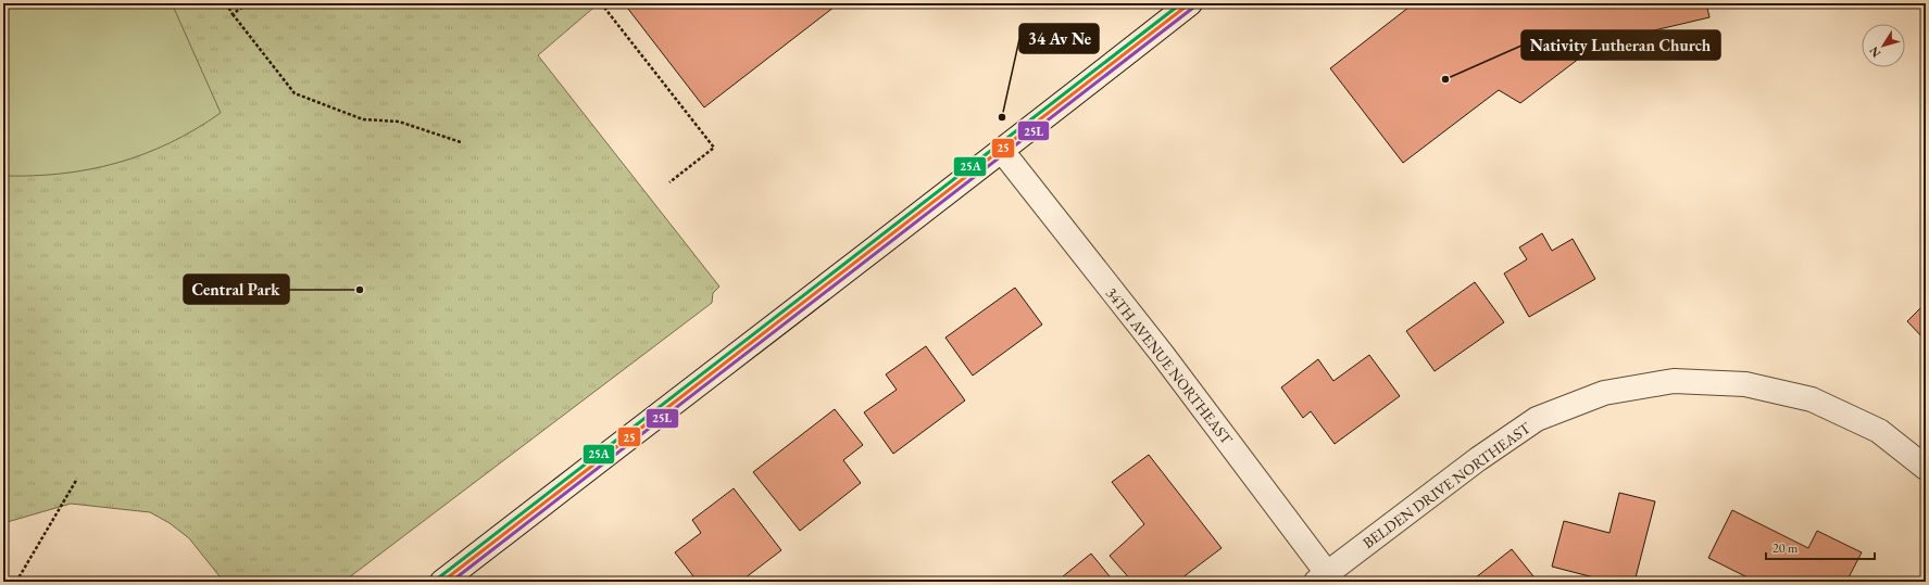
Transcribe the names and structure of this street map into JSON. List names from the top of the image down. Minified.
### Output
{"streets":{"street":["34TH AVENUE NORTHEAST","BELDEN DRIVE NORTHEAST"]},"crossings":[["34TH AVENUE NORTHEAST","BELDEN DRIVE NORTHEAST"]],"places":["Nativity Lutheran Church","34 Av Ne","Central Park"],"lines":["transit line 25","transit line 25A","transit line 25L"],"scale_bar":"20 m","north":"bottom left"}
